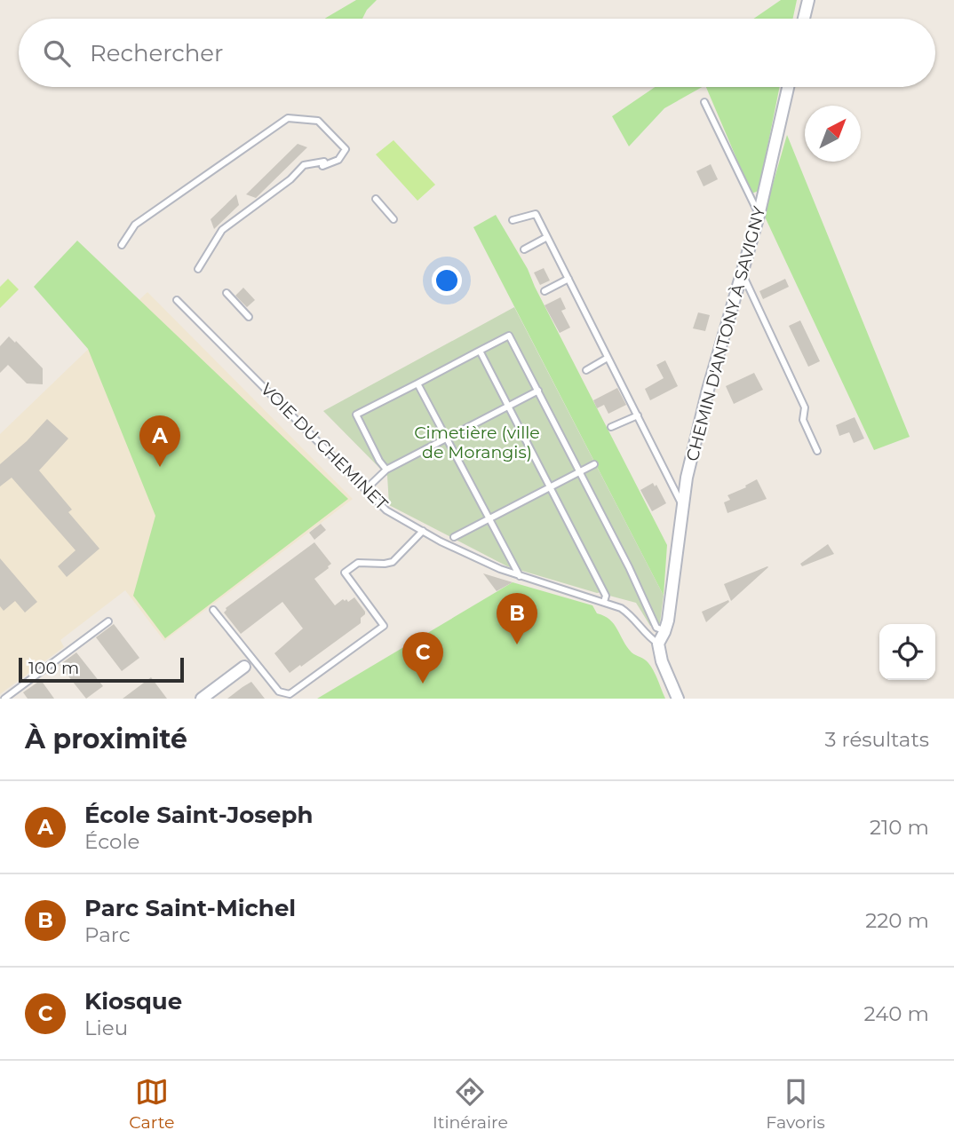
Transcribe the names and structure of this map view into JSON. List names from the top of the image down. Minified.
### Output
{"streets":{"street":["CHEMIN D'ANTONY À SAVIGNY"],"lane":["VOIE DU CHEMINET"]},"crossings":[["CHEMIN D'ANTONY À SAVIGNY","VOIE DU CHEMINET"]],"parks":["Cimetière (ville de Morangis)"],"scale_bar":"100 m","north":"top right","page":{"search":"Rechercher","pins":["A","B","C"],"scale":"100 m","heading":["À proximité","3 résultats"],"list":[{"mark":"A","name":"École Saint-Joseph","note":"École","value":"210 m"},{"mark":"B","name":"Parc Saint-Michel","note":"Parc","value":"220 m"},{"mark":"C","name":"Kiosque","note":"Lieu","value":"240 m"}],"nav":["Carte","Itinéraire","Favoris"]}}
